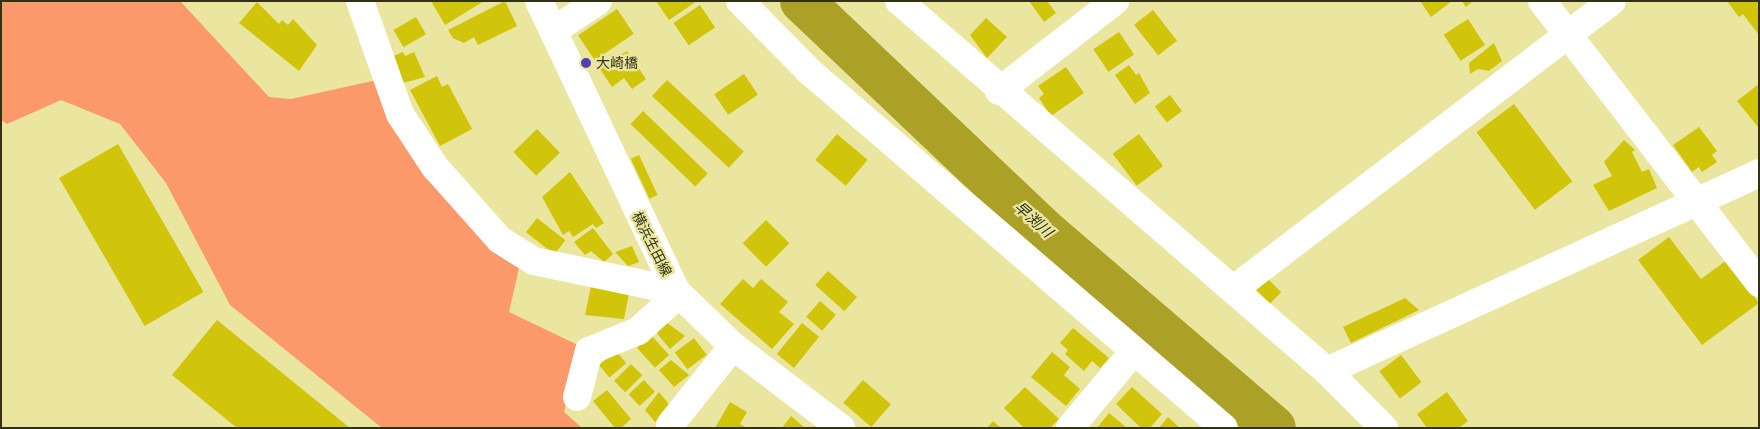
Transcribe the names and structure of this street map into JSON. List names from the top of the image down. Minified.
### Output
{"streets":{"street":["横浜生田線"]},"water":["早渕川"],"places":["大崎橋"]}
